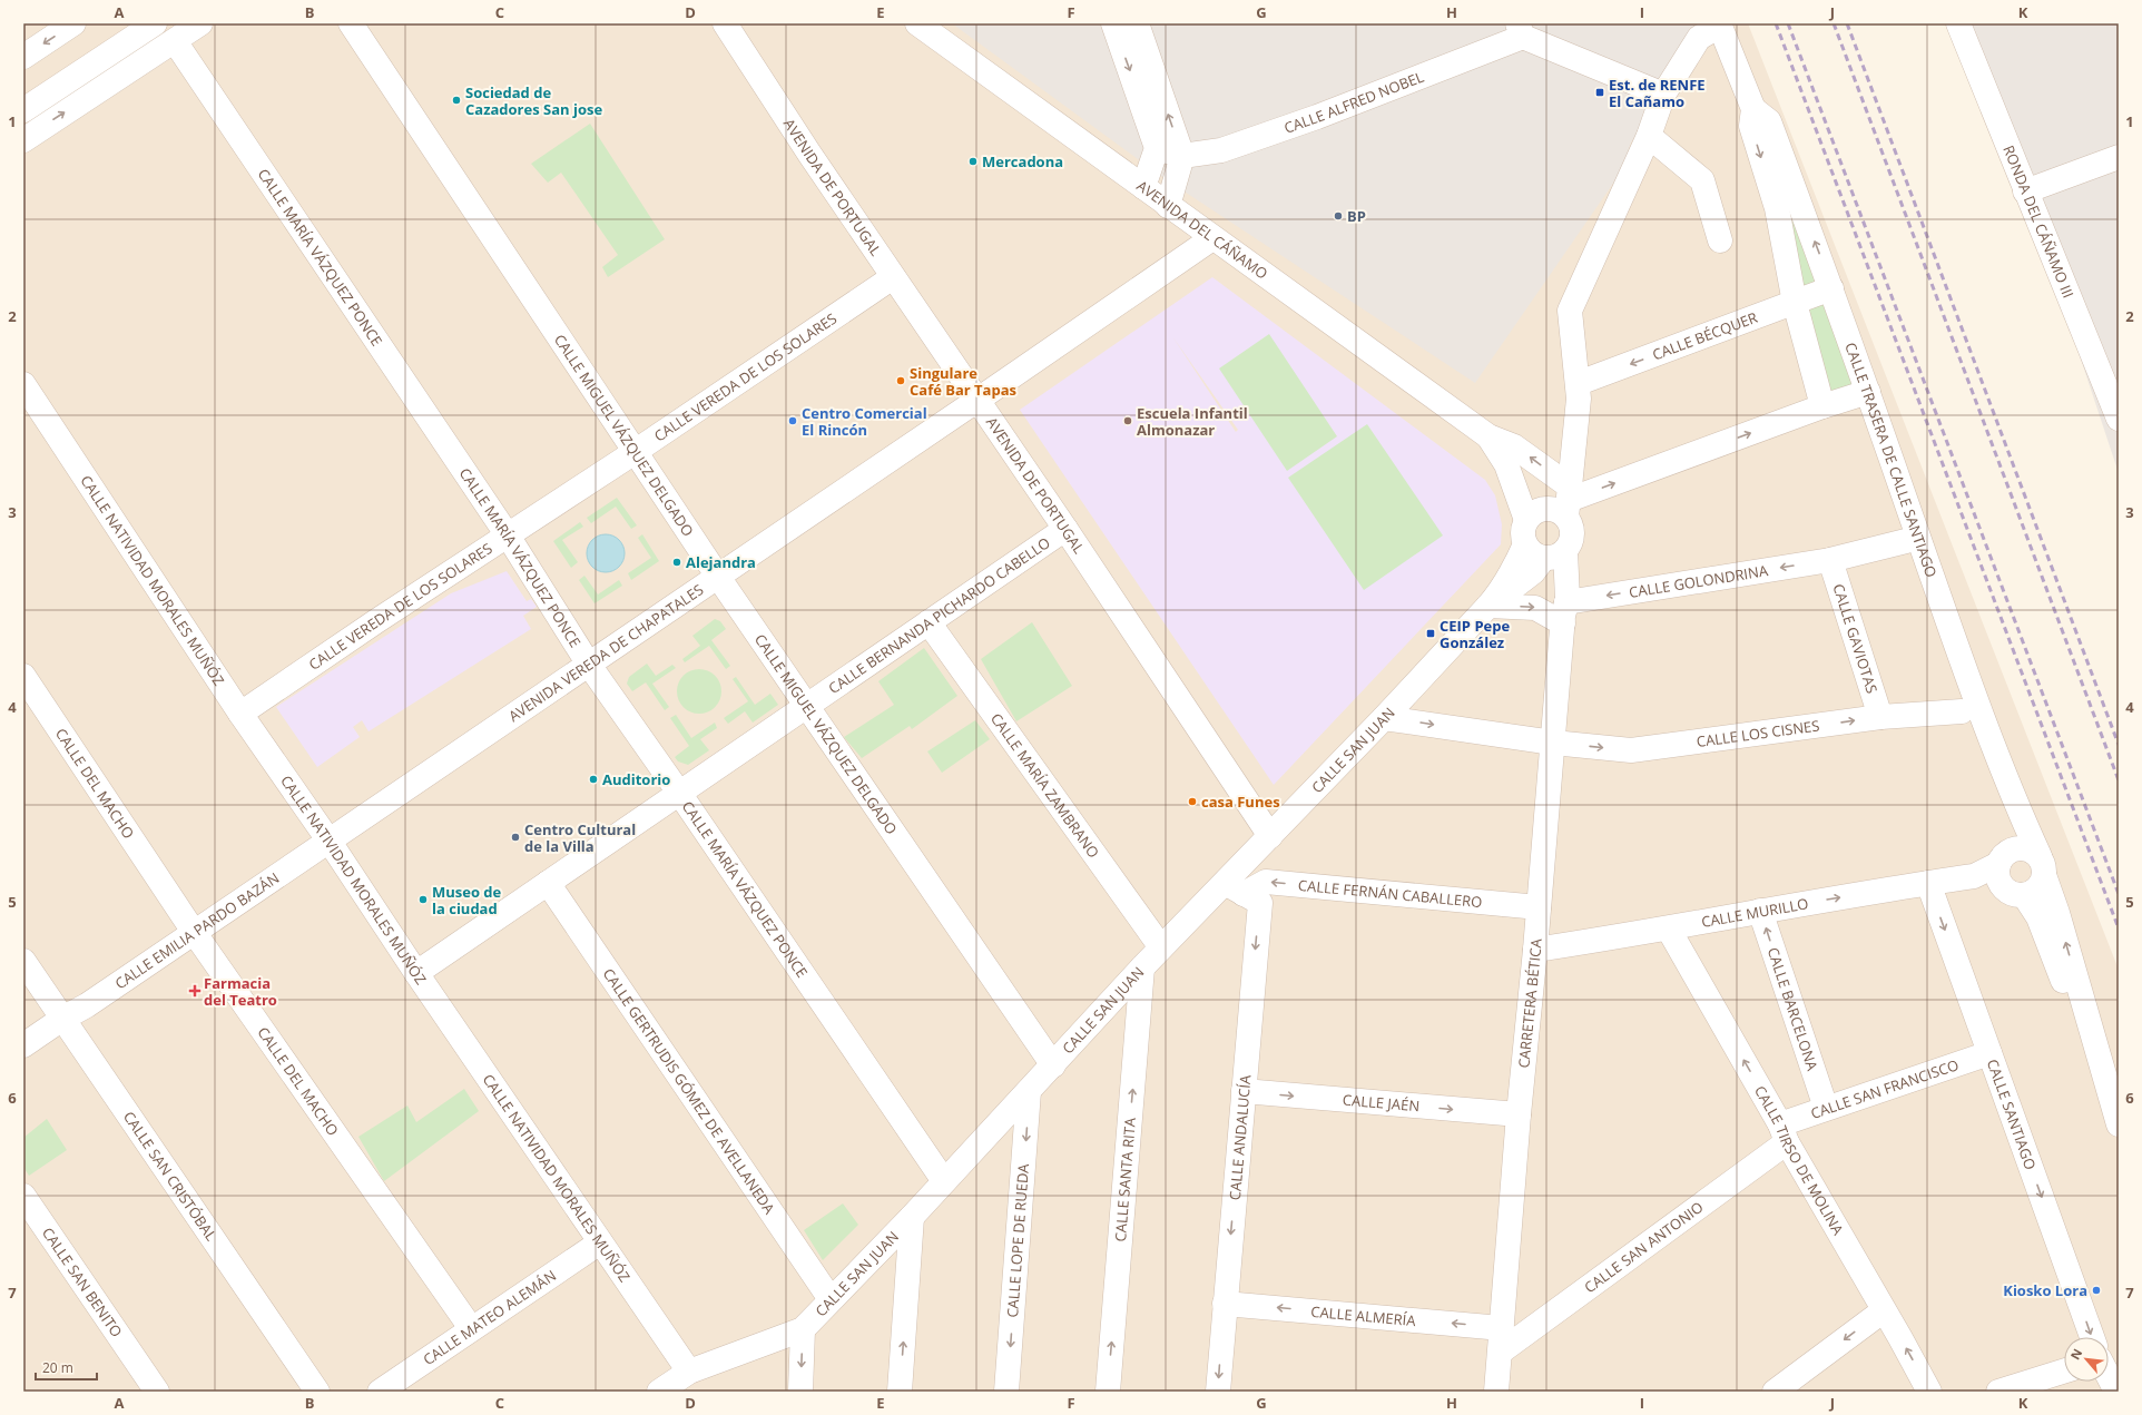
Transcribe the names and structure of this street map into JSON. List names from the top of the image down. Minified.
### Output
{"streets":{"street":["CALLE ALFRED NOBEL","AVENIDA DE PORTUGAL","RONDA DEL CÁÑAMO III","AVENIDA DEL CÁÑAMO","CALLE MARÍA VÁZQUEZ PONCE","CALLE BÉCQUER","CALLE VEREDA DE LOS SOLARES","CALLE MIGUEL VÁZQUEZ DELGADO","CALLE TRASERA DE CALLE SANTIAGO","CALLE NATIVIDAD MORALES MUÑÓZ","CALLE GOLONDRINA","CALLE BERNANDA PICHARDO CABELLO","CALLE GAVIOTAS","AVENIDA VEREDA DE CHAPATALES","CALLE LOS CISNES","CALLE SAN JUAN","CALLE DEL MACHO","CALLE MARÍA ZAMBRANO","CALLE FERNÁN CABALLERO","CALLE MURILLO","CALLE EMILIA PARDO BAZÁN","CARRETERA BÉTICA","CALLE BARCELONA","CALLE SAN FRANCISCO","CALLE GERTRUDIS GÓMEZ DE AVELLANEDA","CALLE JAÉN","CALLE SANTIAGO","CALLE ANDALUCÍA","CALLE TIRSO DE MOLINA","CALLE SAN CRISTÓBAL","CALLE SANTA RITA","CALLE LOPE DE RUEDA","CALLE SAN ANTONIO","CALLE SAN BENITO","CALLE ALMERÍA","CALLE MATEO ALEMÁN"]},"crossings":[["AVENIDA DE PORTUGAL","CALLE VEREDA DE LOS SOLARES"],["AVENIDA DE PORTUGAL","CALLE BERNANDA PICHARDO CABELLO"],["AVENIDA DE PORTUGAL","AVENIDA VEREDA DE CHAPATALES"],["AVENIDA DE PORTUGAL","CALLE SAN JUAN"],["AVENIDA DEL CÁÑAMO","AVENIDA VEREDA DE CHAPATALES"],["AVENIDA DEL CÁÑAMO","CALLE SAN JUAN"],["CALLE MARÍA VÁZQUEZ PONCE","CALLE VEREDA DE LOS SOLARES"],["CALLE MARÍA VÁZQUEZ PONCE","CALLE BERNANDA PICHARDO CABELLO"],["CALLE MARÍA VÁZQUEZ PONCE","AVENIDA VEREDA DE CHAPATALES"],["CALLE MARÍA VÁZQUEZ PONCE","CALLE SAN JUAN"],["CALLE BÉCQUER","CALLE TRASERA DE CALLE SANTIAGO"],["CALLE VEREDA DE LOS SOLARES","CALLE MIGUEL VÁZQUEZ DELGADO"],["CALLE VEREDA DE LOS SOLARES","CALLE NATIVIDAD MORALES MUÑÓZ"],["CALLE MIGUEL VÁZQUEZ DELGADO","CALLE BERNANDA PICHARDO CABELLO"],["CALLE MIGUEL VÁZQUEZ DELGADO","AVENIDA VEREDA DE CHAPATALES"],["CALLE MIGUEL VÁZQUEZ DELGADO","CALLE SAN JUAN"],["CALLE TRASERA DE CALLE SANTIAGO","CALLE MURILLO"],["CALLE NATIVIDAD MORALES MUÑÓZ","CALLE BERNANDA PICHARDO CABELLO"],["CALLE NATIVIDAD MORALES MUÑÓZ","AVENIDA VEREDA DE CHAPATALES"],["CALLE NATIVIDAD MORALES MUÑÓZ","CALLE SAN JUAN"],["CALLE NATIVIDAD MORALES MUÑÓZ","CALLE EMILIA PARDO BAZÁN"],["CALLE NATIVIDAD MORALES MUÑÓZ","CALLE MATEO ALEMÁN"],["CALLE GOLONDRINA","CALLE GAVIOTAS"],["CALLE GOLONDRINA","CARRETERA BÉTICA"],["CALLE BERNANDA PICHARDO CABELLO","CALLE MARÍA ZAMBRANO"],["CALLE BERNANDA PICHARDO CABELLO","CALLE GERTRUDIS GÓMEZ DE AVELLANEDA"],["CALLE GAVIOTAS","CALLE LOS CISNES"],["AVENIDA VEREDA DE CHAPATALES","CALLE EMILIA PARDO BAZÁN"],["CALLE LOS CISNES","CALLE SAN JUAN"],["CALLE LOS CISNES","CARRETERA BÉTICA"],["CALLE SAN JUAN","CALLE MARÍA ZAMBRANO"],["CALLE SAN JUAN","CALLE FERNÁN CABALLERO"],["CALLE SAN JUAN","CARRETERA BÉTICA"],["CALLE SAN JUAN","CALLE GERTRUDIS GÓMEZ DE AVELLANEDA"],["CALLE SAN JUAN","CALLE ANDALUCÍA"],["CALLE SAN JUAN","CALLE SANTA RITA"],["CALLE SAN JUAN","CALLE LOPE DE RUEDA"],["CALLE DEL MACHO","CALLE EMILIA PARDO BAZÁN"],["CALLE DEL MACHO","CALLE MATEO ALEMÁN"],["CALLE FERNÁN CABALLERO","CARRETERA BÉTICA"],["CALLE FERNÁN CABALLERO","CALLE ANDALUCÍA"],["CALLE MURILLO","CARRETERA BÉTICA"],["CALLE MURILLO","CALLE BARCELONA"],["CALLE MURILLO","CALLE SANTIAGO"],["CALLE MURILLO","CALLE TIRSO DE MOLINA"],["CALLE EMILIA PARDO BAZÁN","CALLE SAN CRISTÓBAL"],["CARRETERA BÉTICA","CALLE JAÉN"],["CARRETERA BÉTICA","CALLE SAN ANTONIO"],["CARRETERA BÉTICA","CALLE ALMERÍA"],["CALLE BARCELONA","CALLE SAN FRANCISCO"],["CALLE SAN FRANCISCO","CALLE SANTIAGO"],["CALLE SAN FRANCISCO","CALLE TIRSO DE MOLINA"],["CALLE SAN FRANCISCO","CALLE SAN ANTONIO"],["CALLE JAÉN","CALLE ANDALUCÍA"],["CALLE ANDALUCÍA","CALLE ALMERÍA"],["CALLE TIRSO DE MOLINA","CALLE SAN ANTONIO"]],"one_way":["CALLE LOS CISNES","CALLE FERNÁN CABALLERO","CALLE MURILLO","CALLE BARCELONA","CALLE JAÉN","CALLE SANTIAGO","CALLE ANDALUCÍA","CALLE TIRSO DE MOLINA","CALLE ALMERÍA"],"places":{"transit":["Est. de RENFE El Cañamo","CEIP Pepe González"],"other":["Sociedad de Cazadores San jose","Mercadona","BP","Singulare Café Bar Tapas","Centro Comercial El Rincón","Escuela Infantil Almonazar","Alejandra","Auditorio","casa Funes","Centro Cultural de la Villa","Museo de la ciudad","Kiosko Lora"],"health":["Farmacia del Teatro"]},"scale_bar":"20 m","north":"top left","grid":{"columns":["A","B","C","D","E","F","G","H","I","J","K"],"rows":["1","2","3","4","5","6","7"]}}
